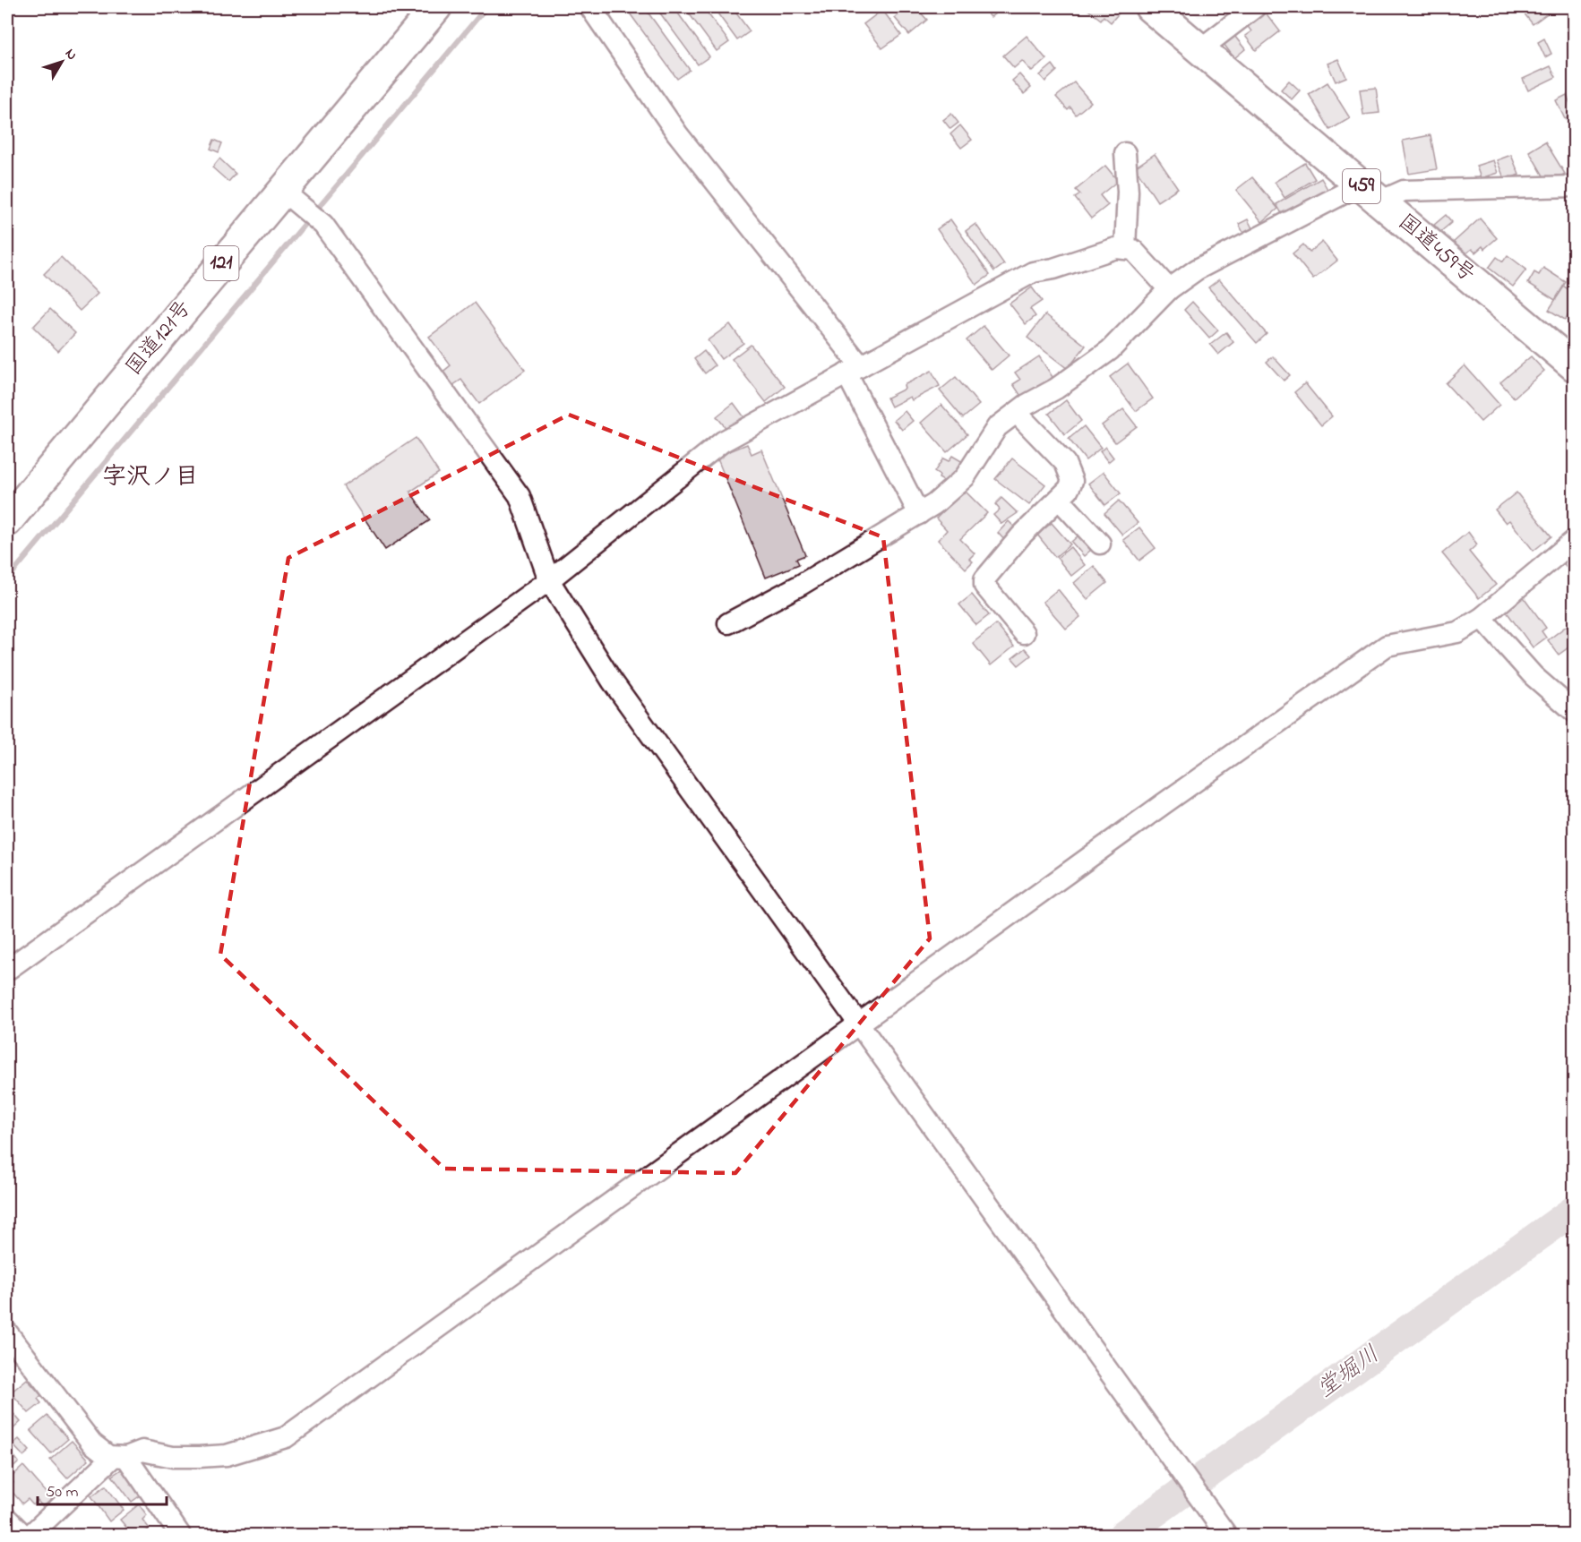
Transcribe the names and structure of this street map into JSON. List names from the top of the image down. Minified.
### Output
{"streets":{"highway":["459","国道459号","121","国道121号"]},"districts":["字沢ノ目"],"water":["堂堀川"],"scale_bar":"50 m","north":"top right"}
